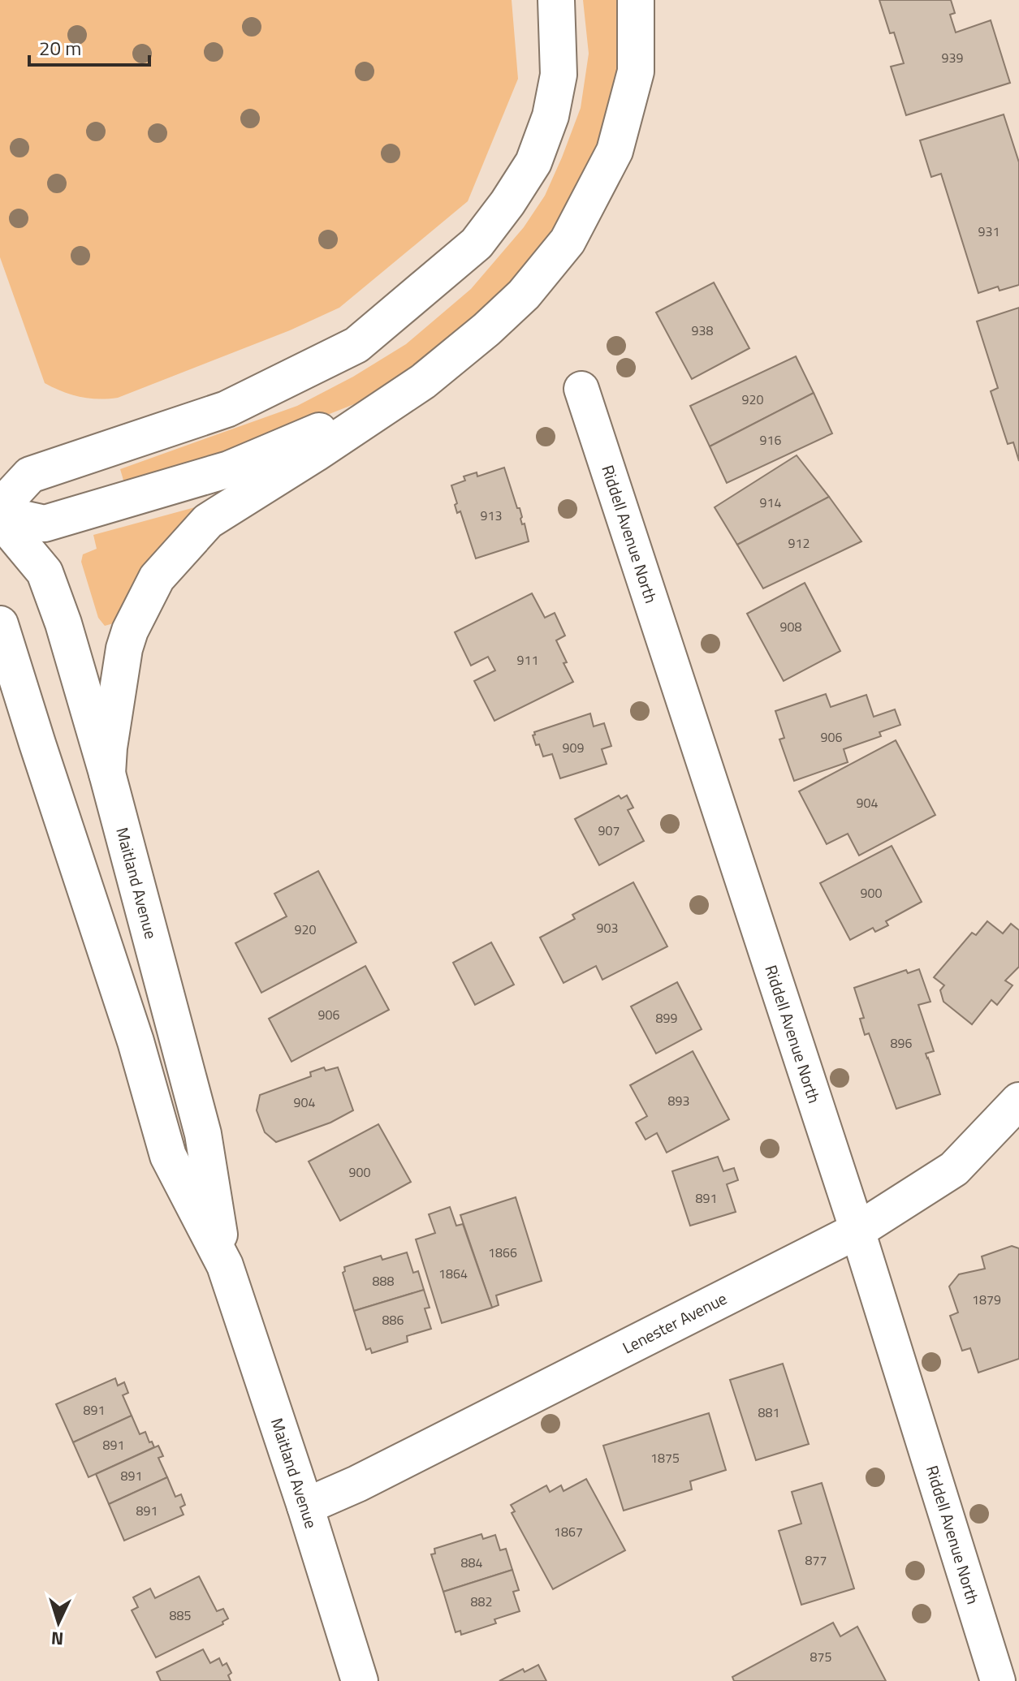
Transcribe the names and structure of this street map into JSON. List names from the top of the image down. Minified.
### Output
{"streets":{"main road":["Maitland Avenue","Lenester Avenue"],"street":["Riddell Avenue North"]},"crossings":[["Riddell Avenue North","Lenester Avenue"],["Maitland Avenue","Lenester Avenue"]],"house_numbers":["939","931","938","920","916","914","913","912","908","911","906","909","904","907","900","903","920","906","899","896","893","904","900","891","1866","1864","888","1879","886","891","881","891","1875","891","891","1867","877","884","882","885","875"],"scale_bar":"20 m","north":"bottom"}
